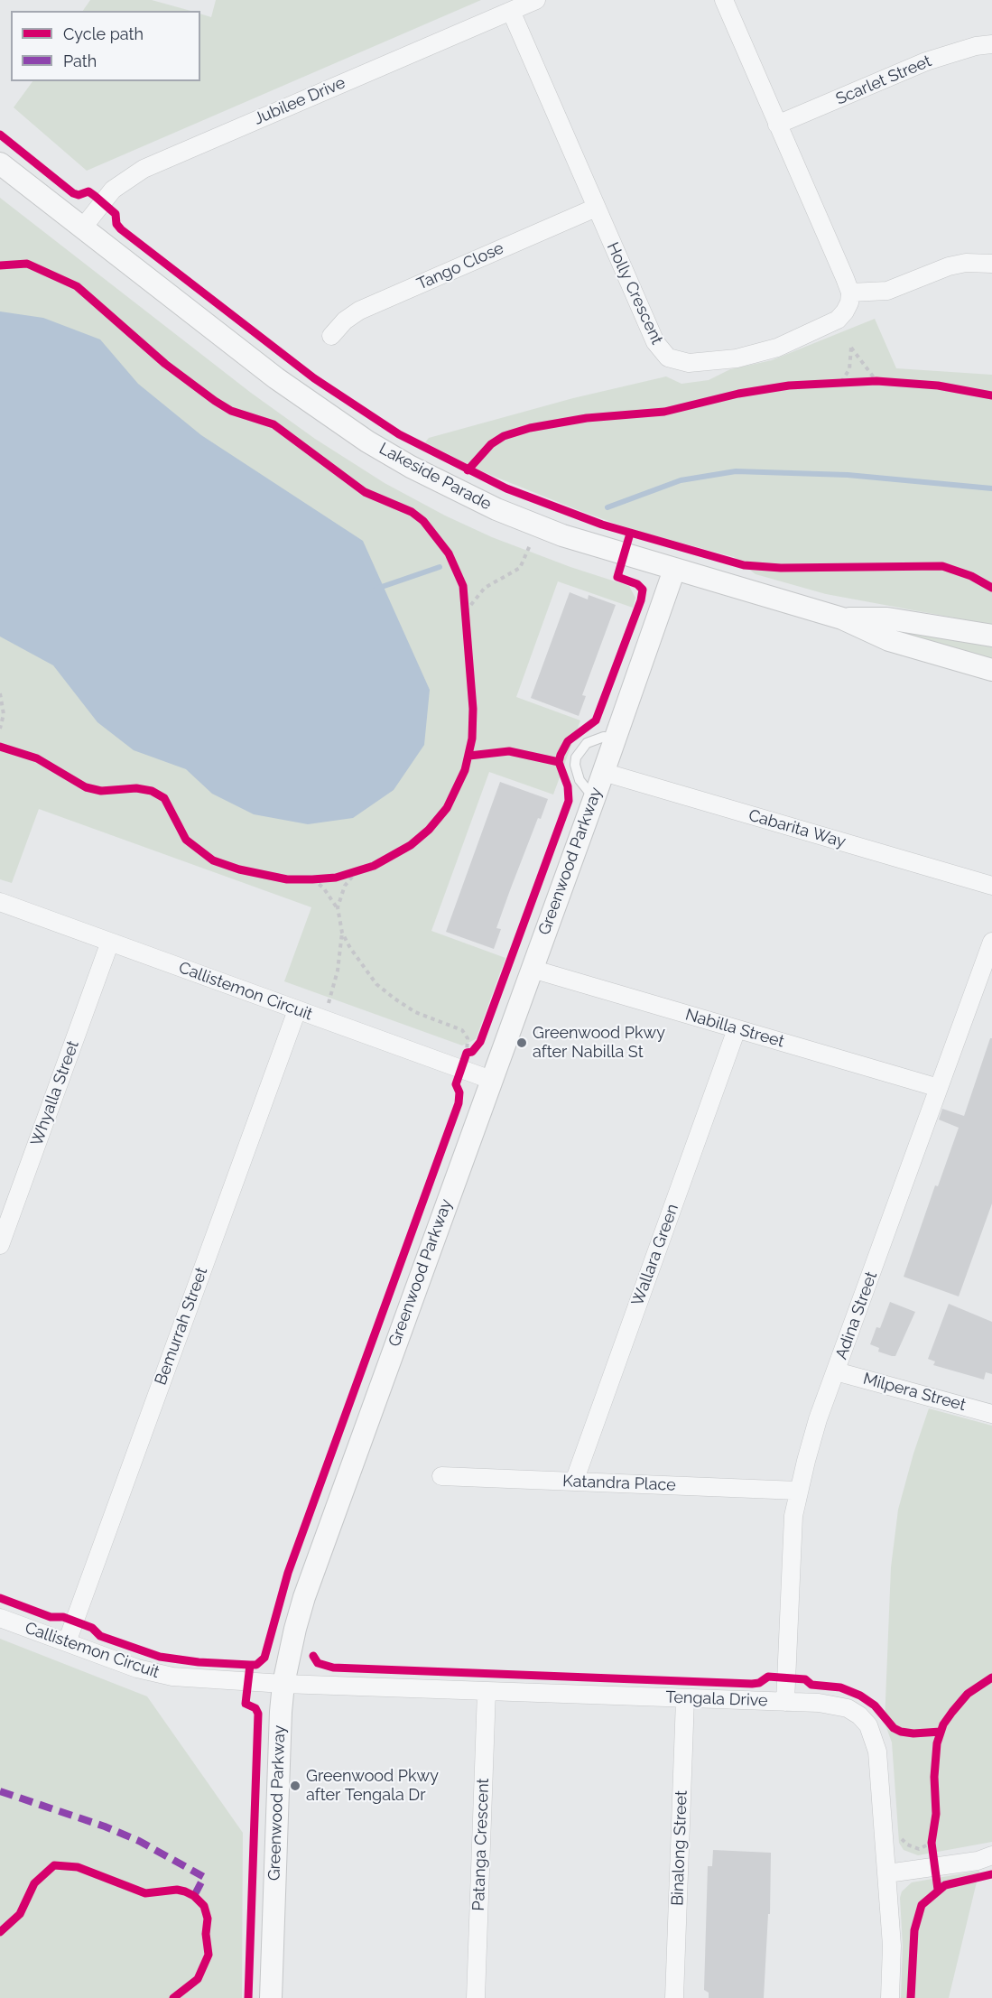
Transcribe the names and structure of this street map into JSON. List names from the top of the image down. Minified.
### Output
{"streets":{"street":["Scarlet Street","Jubilee Drive","Tango Close","Holly Crescent","Lakeside Parade","Cabarita Way","Greenwood Parkway","Callistemon Circuit","Nabilla Street","Whyalla Street","Wallara Green","Adina Street","Bemurrah Street","Milpera Street","Katandra Place","Tengala Drive","Patanga Crescent","Binalong Street"]},"crossings":[["Jubilee Drive","Holly Crescent"],["Jubilee Drive","Lakeside Parade"],["Tango Close","Holly Crescent"],["Lakeside Parade","Greenwood Parkway"],["Cabarita Way","Greenwood Parkway"],["Greenwood Parkway","Callistemon Circuit"],["Greenwood Parkway","Nabilla Street"],["Greenwood Parkway","Tengala Drive"],["Callistemon Circuit","Whyalla Street"],["Callistemon Circuit","Bemurrah Street"],["Callistemon Circuit","Tengala Drive"],["Nabilla Street","Wallara Green"],["Nabilla Street","Adina Street"],["Wallara Green","Katandra Place"],["Adina Street","Milpera Street"],["Adina Street","Katandra Place"],["Adina Street","Tengala Drive"],["Tengala Drive","Patanga Crescent"],["Tengala Drive","Binalong Street"]],"places":["Greenwood Pkwy after Nabilla St","Greenwood Pkwy after Tengala Dr"],"legend":["Cycle path","Path"]}
